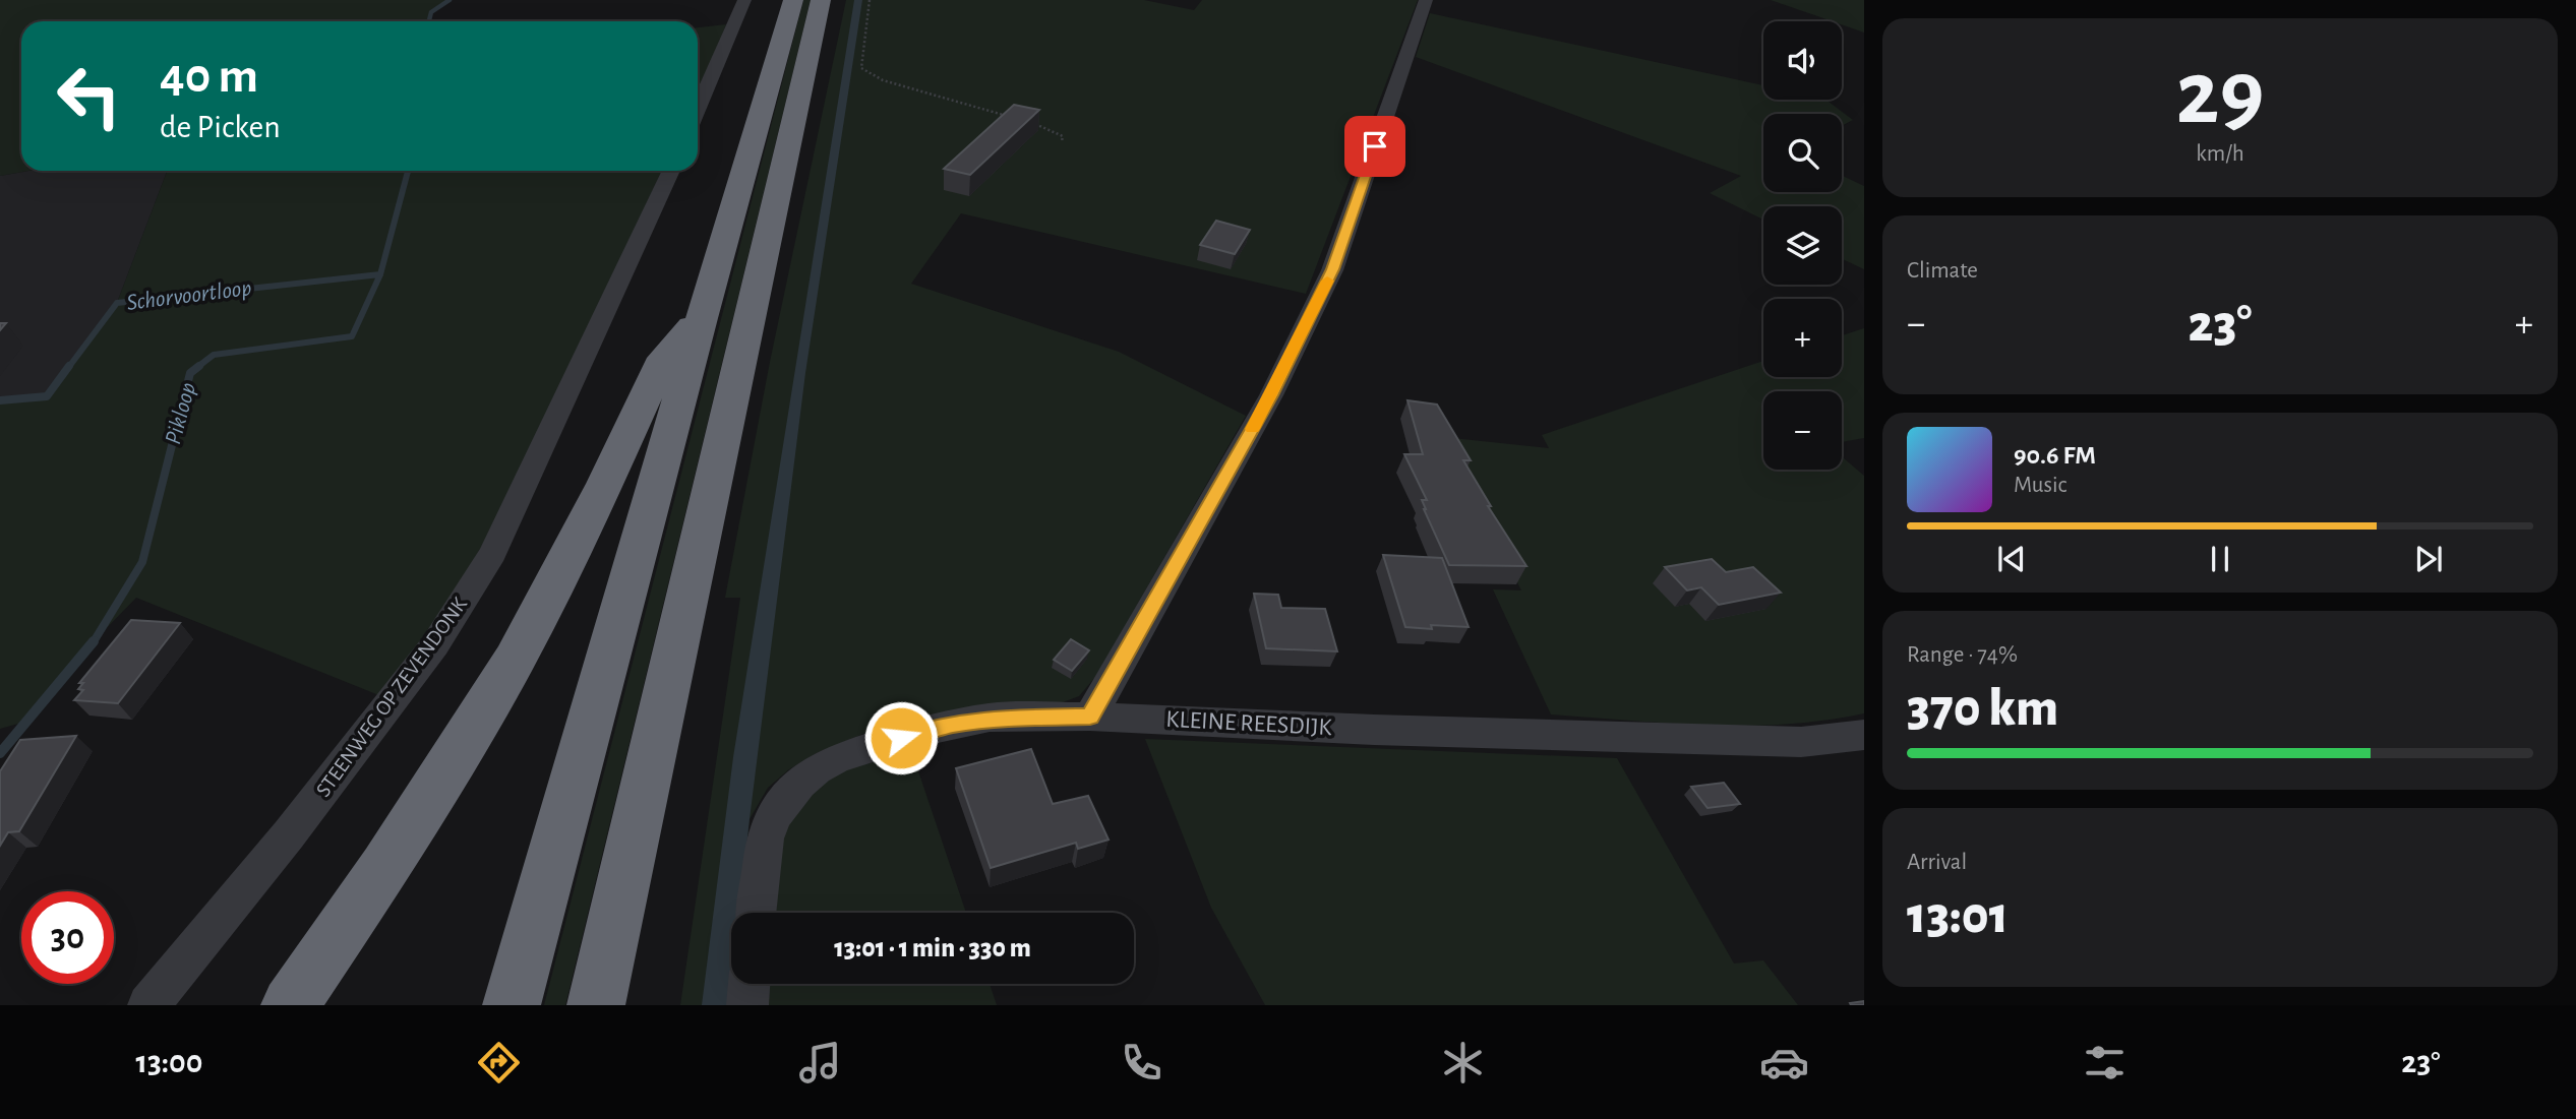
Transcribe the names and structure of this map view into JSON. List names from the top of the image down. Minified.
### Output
{"streets":{"street":["STEENWEG OP ZEVENDONK","KLEINE REESDIJK"]},"water":["Schorvoortloop","Pikloop"],"page":{"tile":[["29","km/h"],"Climate",["Range · 74%","370 km"],["Arrival","13:01"]],"map_buttons":["+","−"],"turn":["40 m","de Picken"],"heat":["−","23°","+"],"song":["90.6 FM","Music"],"limit":"30","trip":"13:01 · 1 min · 330 m","tabs":["13:00","23°"]}}
